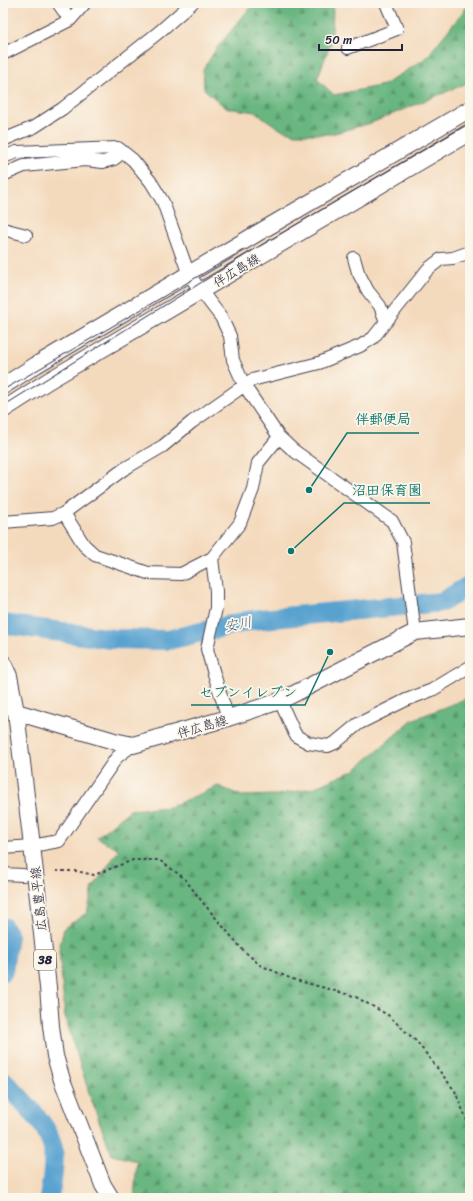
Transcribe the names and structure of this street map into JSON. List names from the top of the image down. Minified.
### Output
{"streets":{"main road":["伴広島線","広島豊平線","38"]},"crossings":[["伴広島線","広島豊平線"]],"water":["安川"],"places":["伴郵便局","沼田保育園","セブンイレブン"],"scale_bar":"50 m"}
